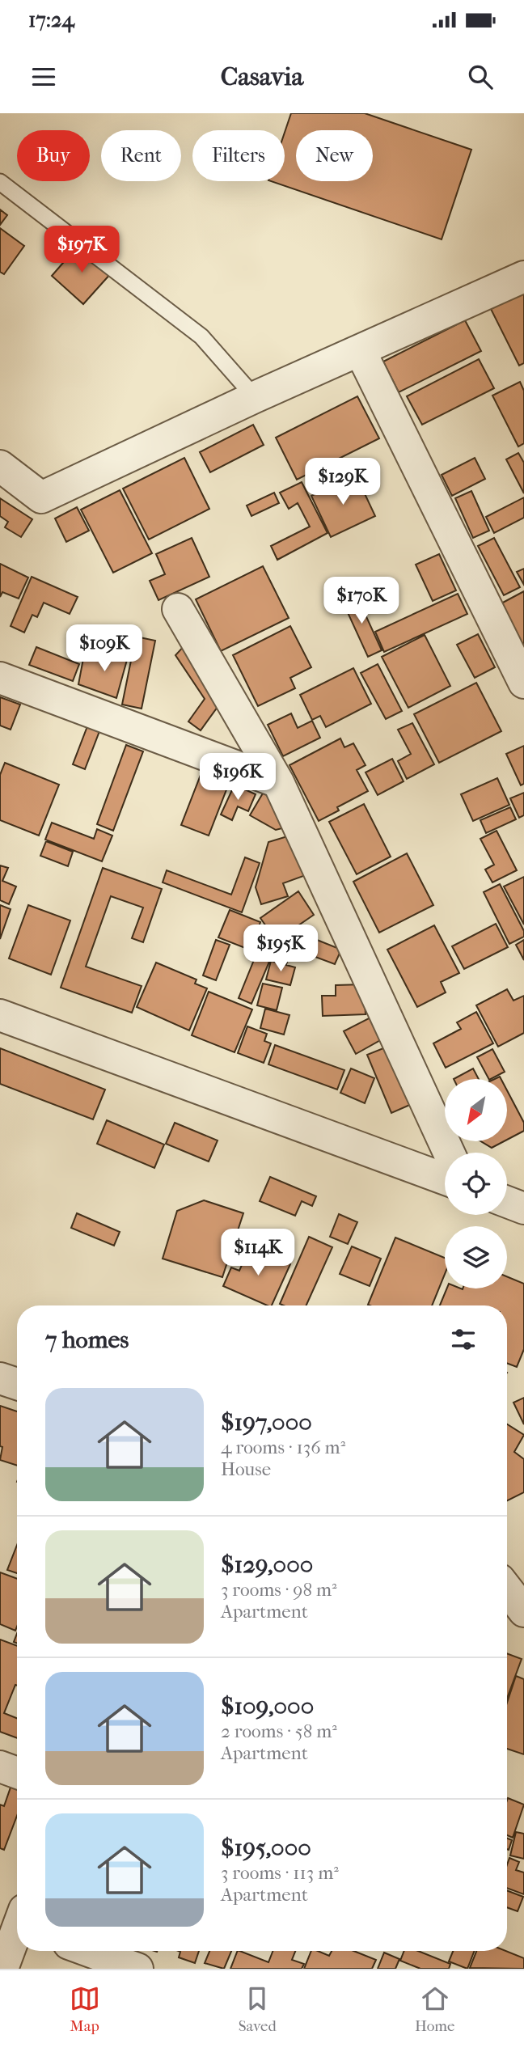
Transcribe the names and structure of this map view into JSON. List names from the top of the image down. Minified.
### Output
{"north":"bottom left","page":{"status":"17:24","header":"Casavia","chip":["Buy","Rent","Filters","New"],"price":["$197K","$129K","$170K","$109K","$196K","$195K","$114K"],"heading":"7 homes","list":[{"name":"$197,000","note":"4 rooms · 136 m² · House"},{"name":"$129,000","note":"3 rooms · 98 m² · Apartment"},{"name":"$109,000","note":"2 rooms · 58 m² · Apartment"},{"name":"$195,000","note":"3 rooms · 113 m² · Apartment"}],"tabs":["Map","Saved","Home"]}}
